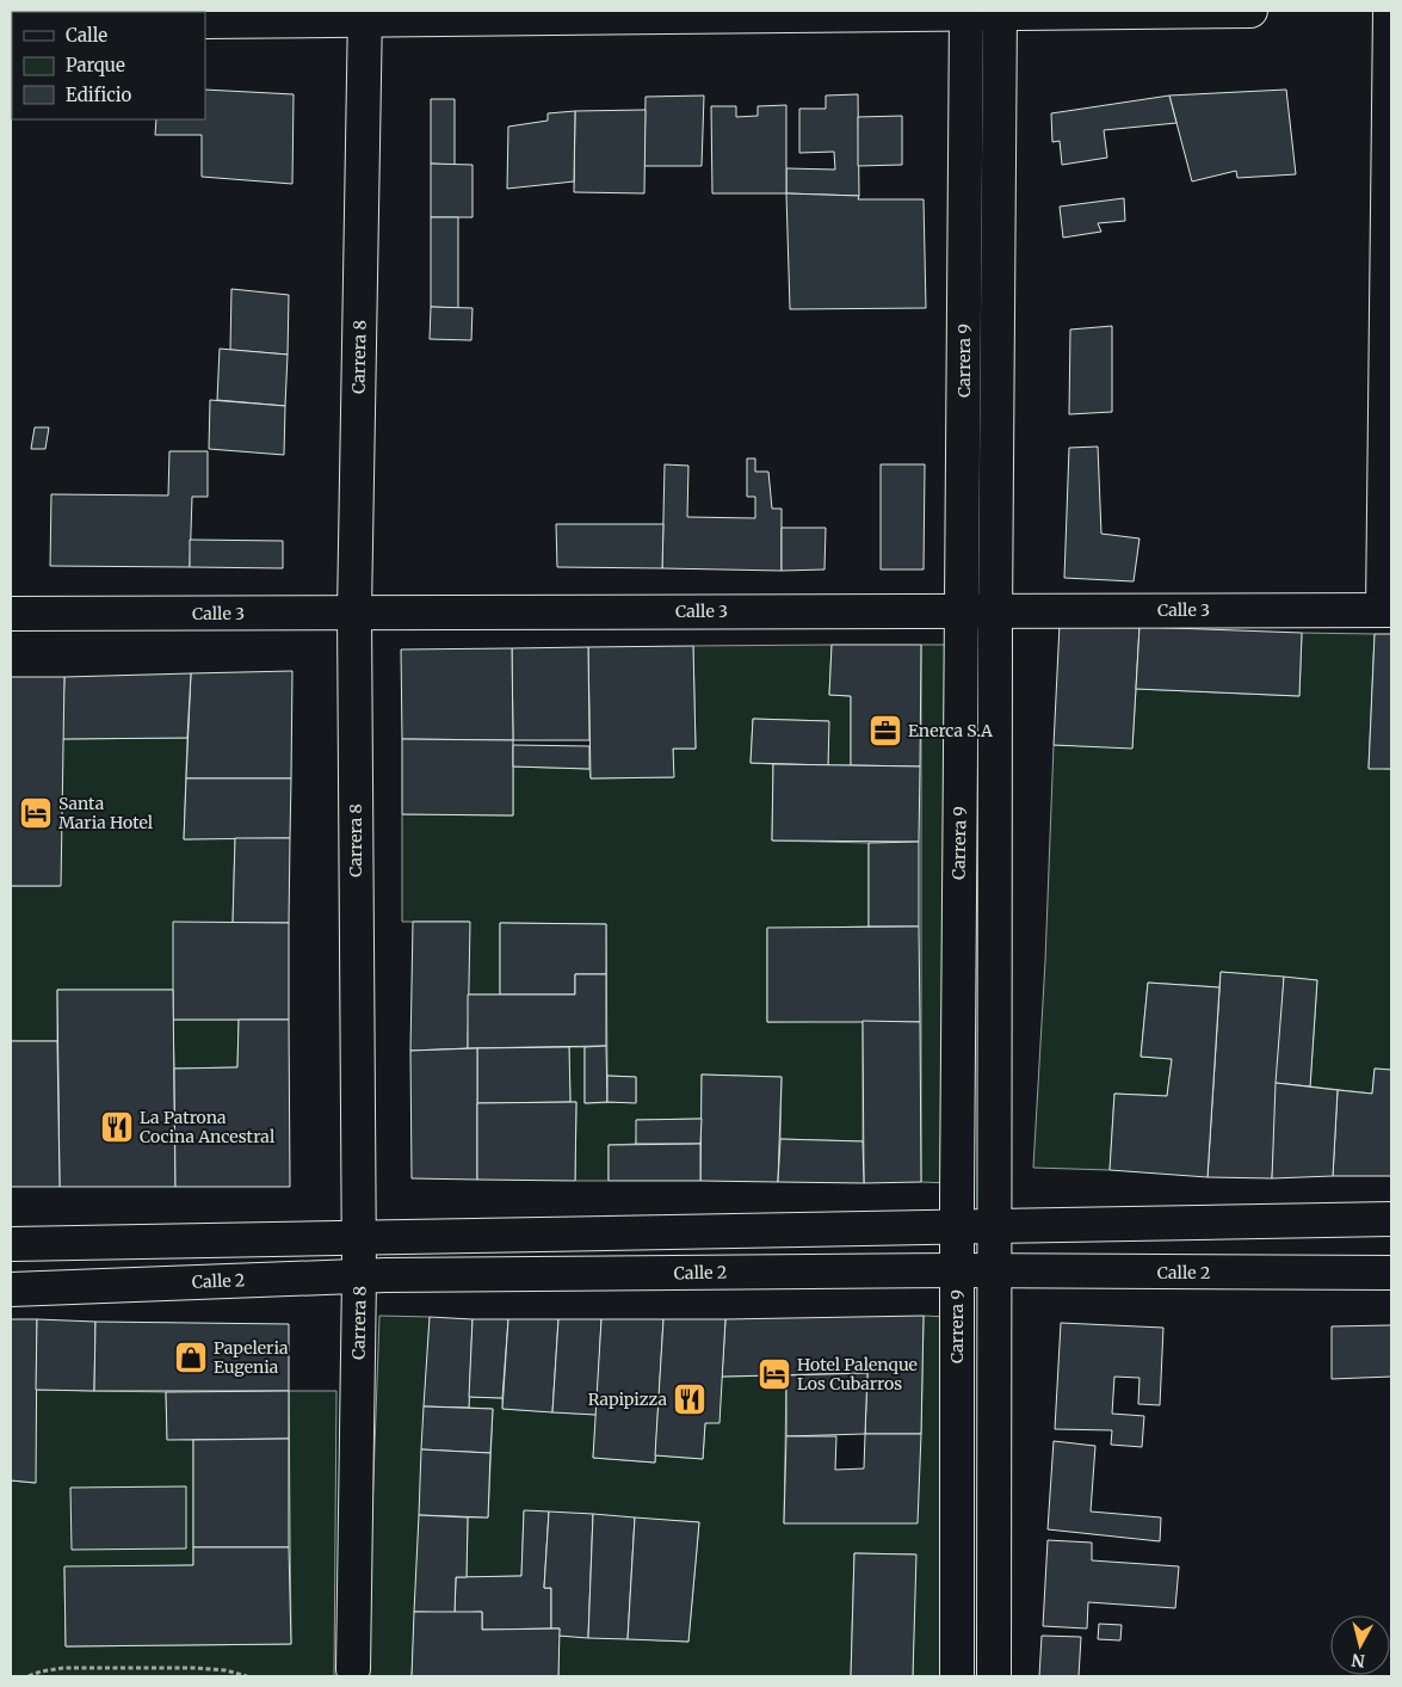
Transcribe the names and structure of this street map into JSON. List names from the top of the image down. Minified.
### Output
{"streets":{"street":["Carrera 8","Carrera 9","Calle 3","Calle 2"]},"crossings":[["Carrera 8","Calle 3"],["Carrera 8","Calle 2"],["Carrera 9","Calle 3"],["Carrera 9","Calle 2"]],"places":{"office":["Enerca S.A"],"hotel":["Santa Maria Hotel","Hotel Palenque Los Cubarros"],"restaurant":["La Patrona Cocina Ancestral","Rapipizza"],"shop":["Papeleria Eugenia"]},"legend":["Calle","Parque","Edificio"],"north":"bottom"}
